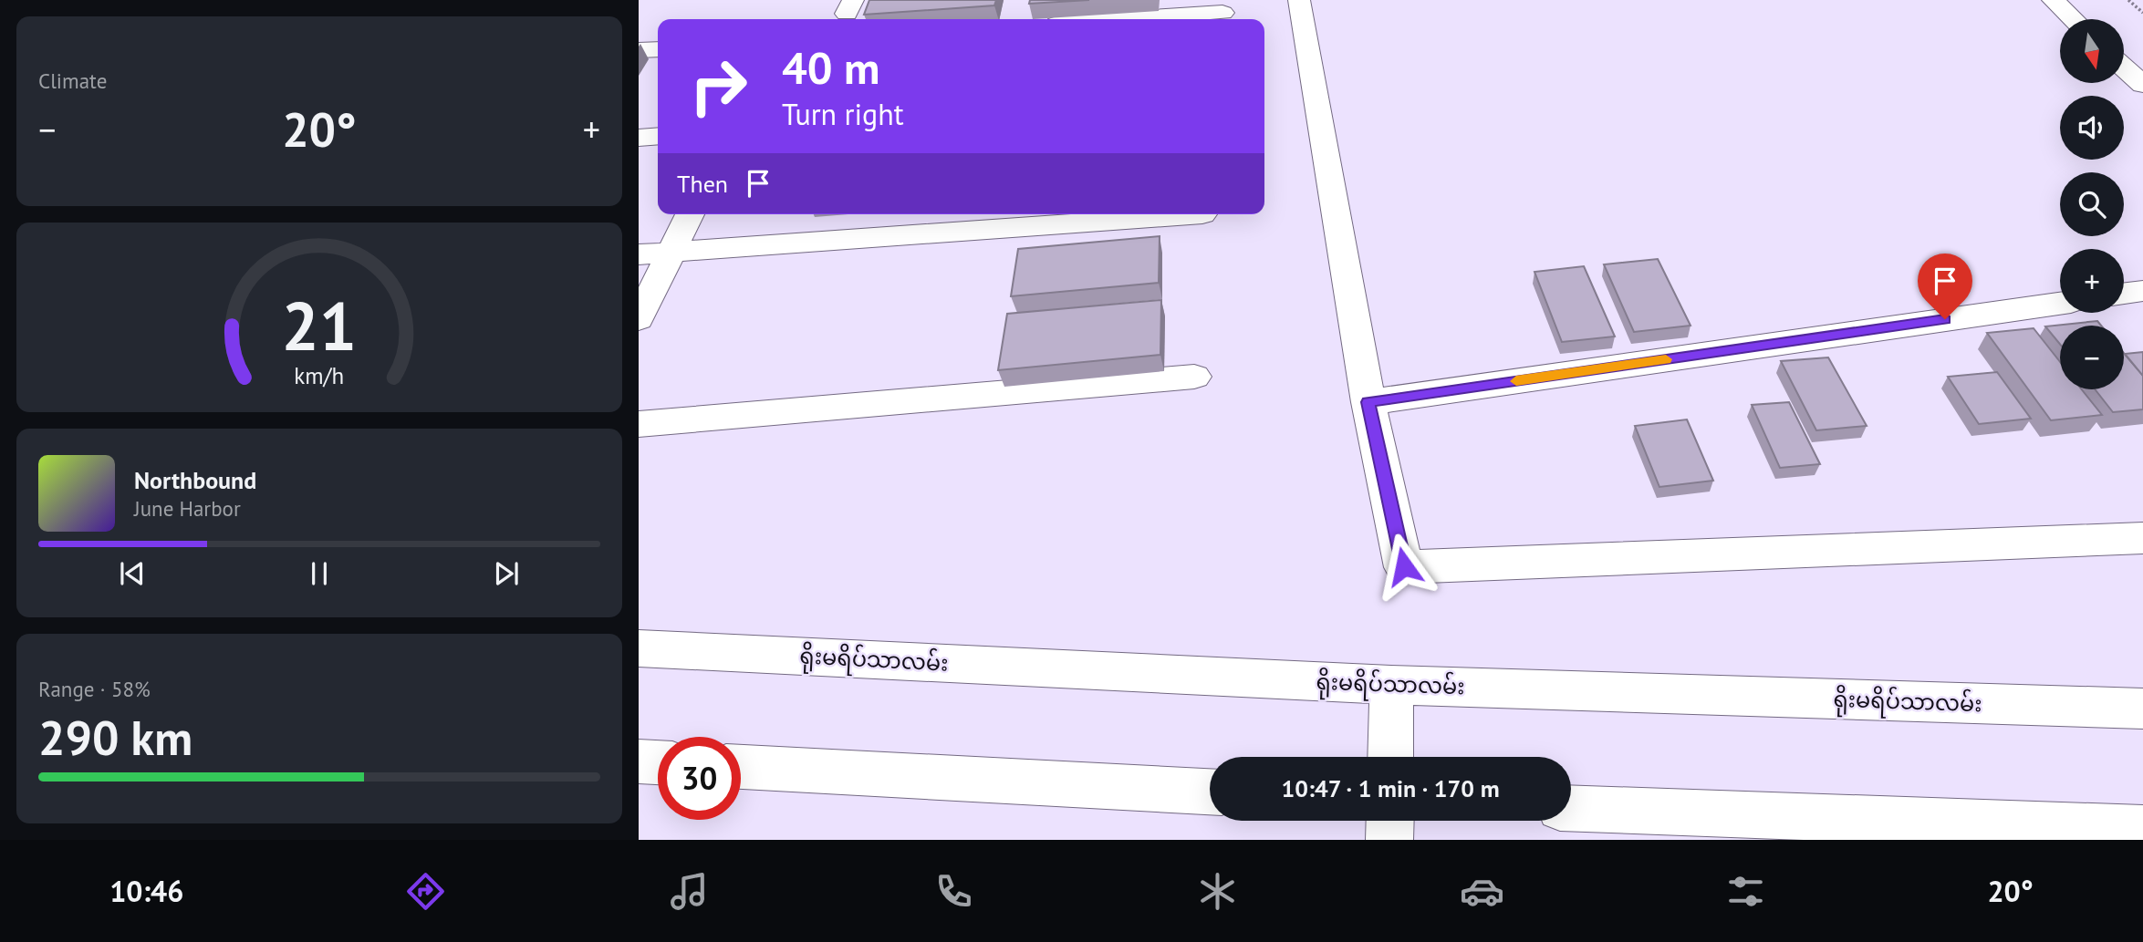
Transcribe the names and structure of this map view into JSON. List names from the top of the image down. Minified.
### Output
{"streets":{"street":["ရိုးမရိပ်သာလမ်း"]},"north":"bottom","page":{"tile":["Climate",["Range · 58%","290 km"]],"map_buttons":["+","−"],"turn":["40 m","Turn right"],"heat":["−","20°","+"],"then":"Then","song":["Northbound","June Harbor"],"limit":"30","trip":"10:47 · 1 min · 170 m","tabs":["10:46","20°"],"gauge":["21","km/h"]}}
